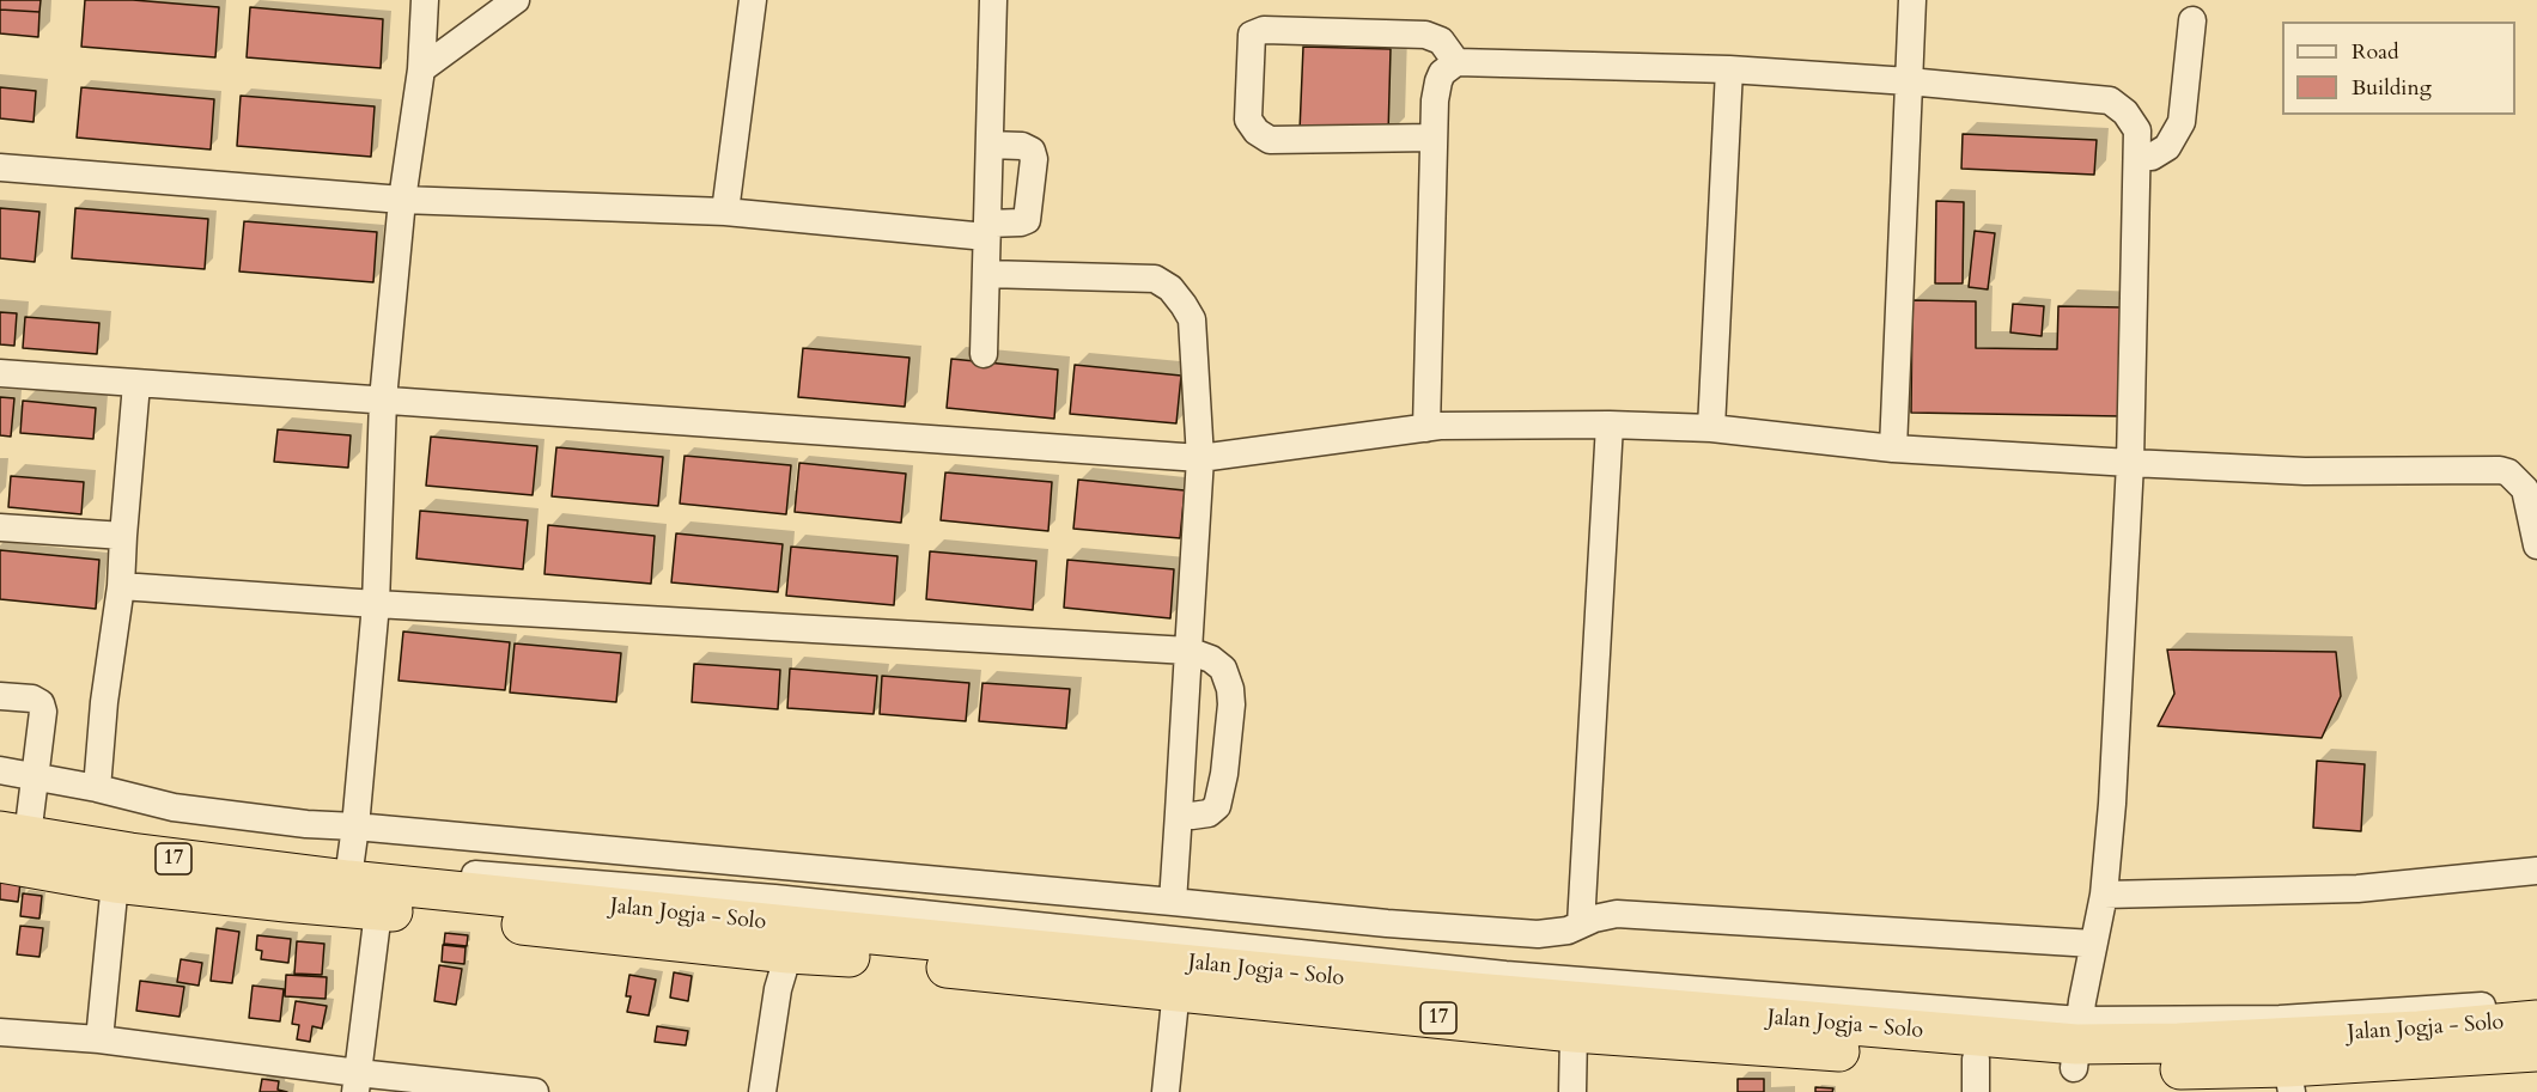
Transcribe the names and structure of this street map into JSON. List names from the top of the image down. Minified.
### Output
{"streets":{"highway":["17","Jalan Jogja - Solo"]},"legend":["Road","Building"]}
